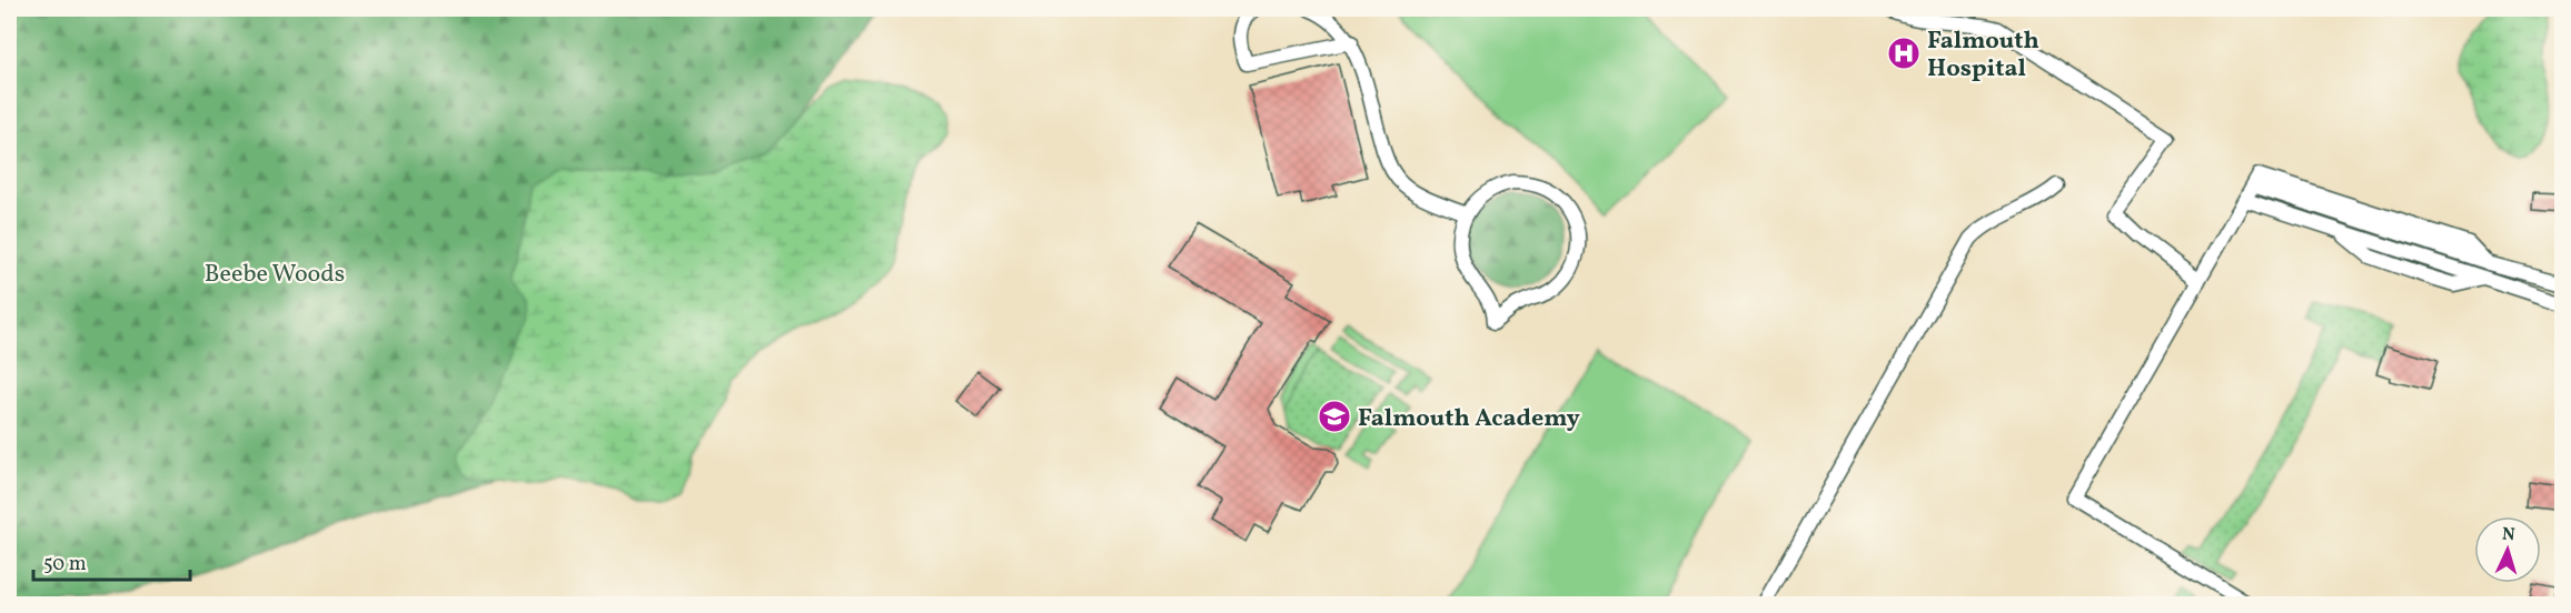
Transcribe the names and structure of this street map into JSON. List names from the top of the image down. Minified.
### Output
{"parks":["Beebe Woods"],"places":{"hospital":["Falmouth Hospital"],"school or university":["Falmouth Academy"]},"scale_bar":"50 m","north":"top"}
